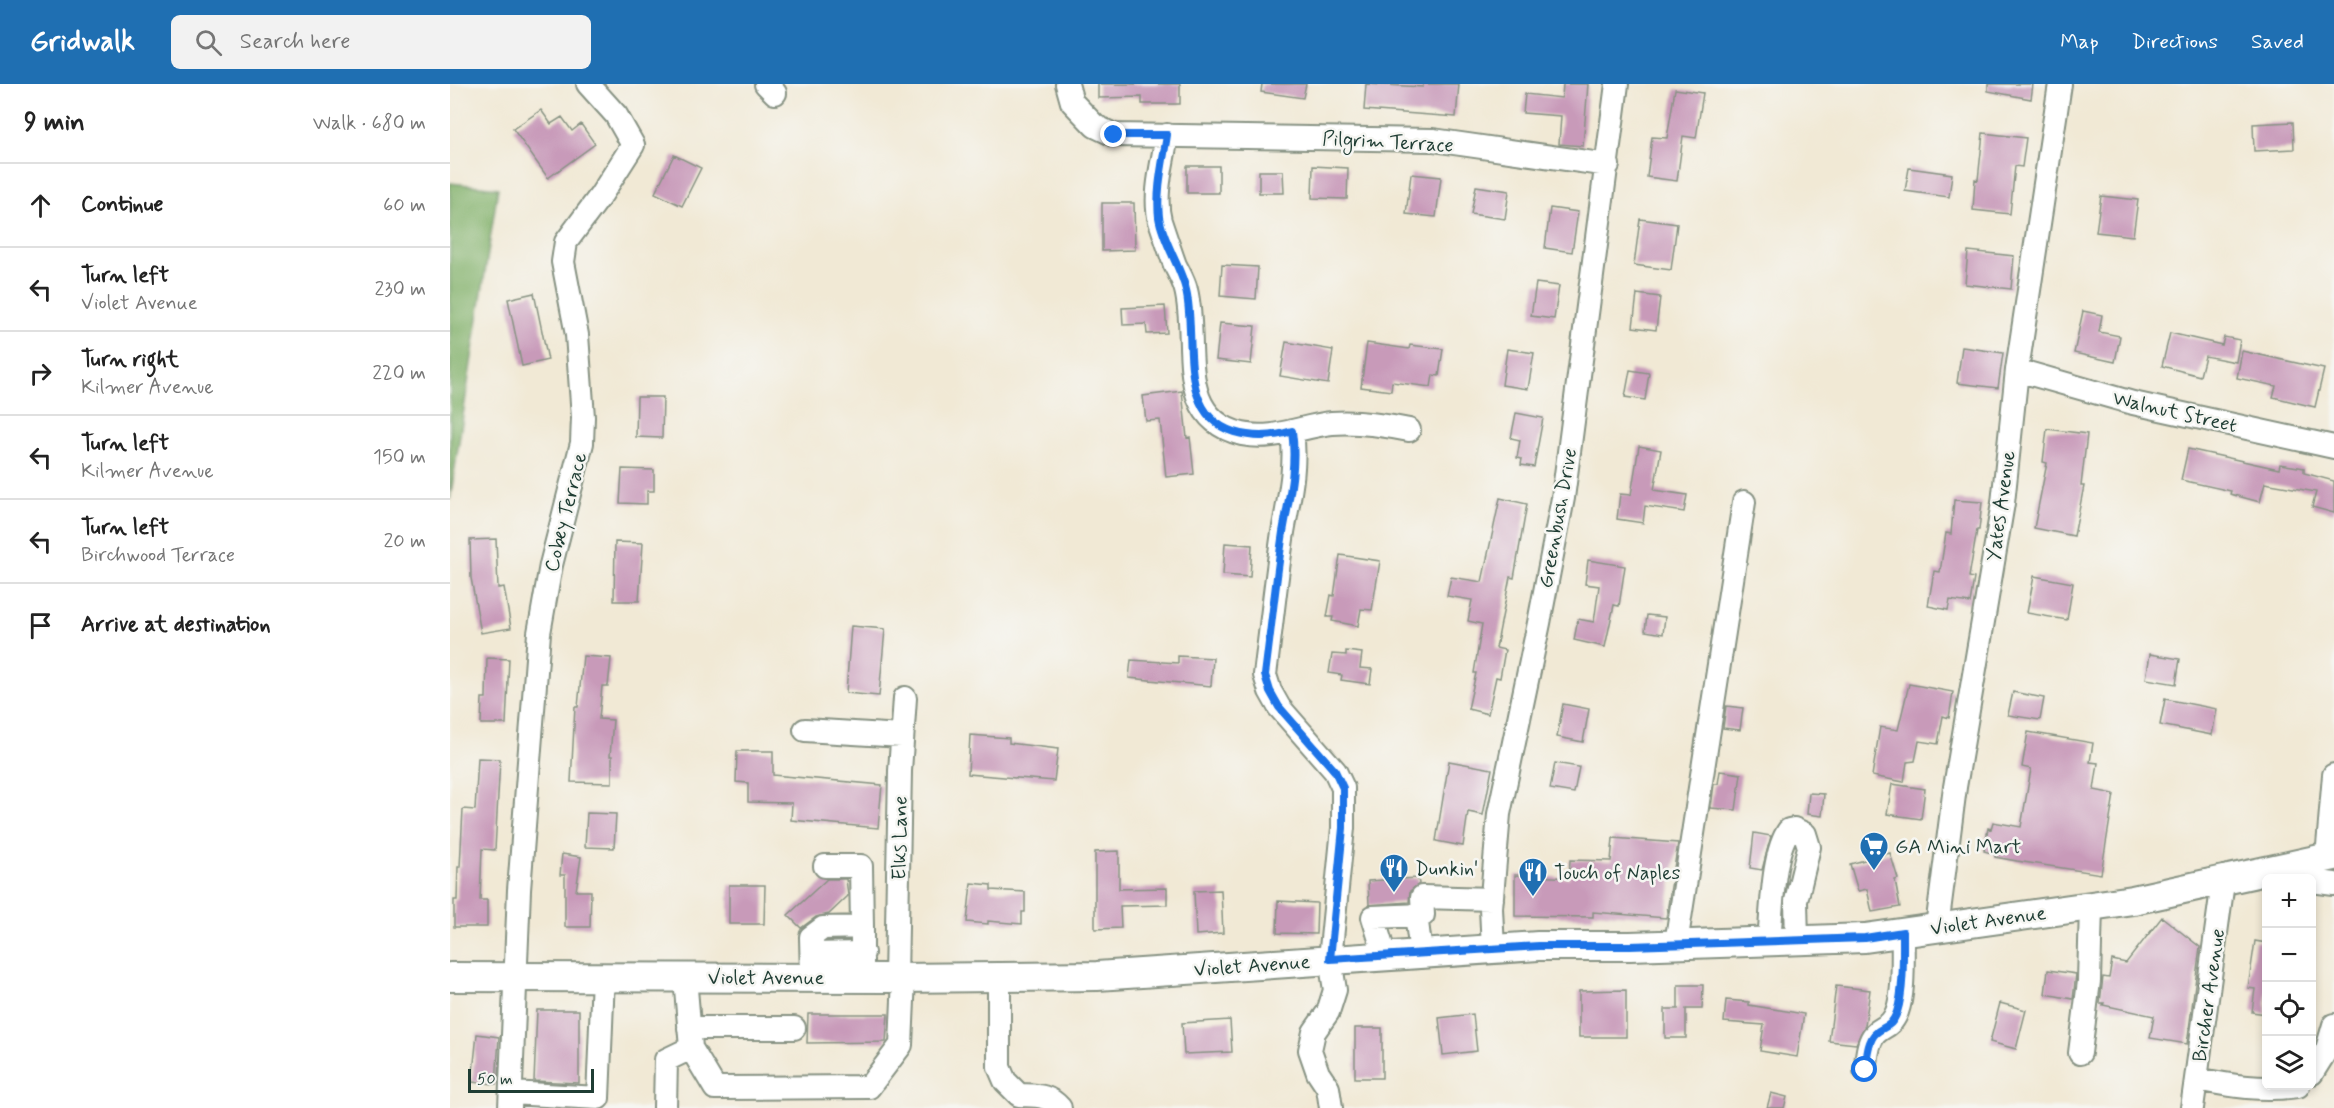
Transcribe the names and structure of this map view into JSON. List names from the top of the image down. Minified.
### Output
{"streets":{"main road":["Violet Avenue"],"street":["Pilgrim Terrace","Walnut Street","Yates Avenue","Cobey Terrace","Greenbush Drive","Elks Lane","Bircher Avenue"]},"crossings":[["Pilgrim Terrace","Greenbush Drive"],["Walnut Street","Yates Avenue"],["Yates Avenue","Violet Avenue"],["Cobey Terrace","Violet Avenue"],["Greenbush Drive","Violet Avenue"],["Elks Lane","Violet Avenue"],["Violet Avenue","Bircher Avenue"]],"places":{"supermarket":["GA Mini Mart"],"restaurant":["Dunkin'","Touch of Naples"]},"scale_bar":"50 m","page":{"header":"Gridwalk","search":"Search here","nav":["Map","Directions","Saved"],"heading":["9 min","Walk · 680 m"],"list":[["Continue","60 m"],["Turn left","Violet Avenue","230 m"],["Turn right","Kilmer Avenue","220 m"],["Turn left","Kilmer Avenue","150 m"],["Turn left","Birchwood Terrace","20 m"],"Arrive at destination"],"map_buttons":["+","−"],"scale":"50 m"}}
